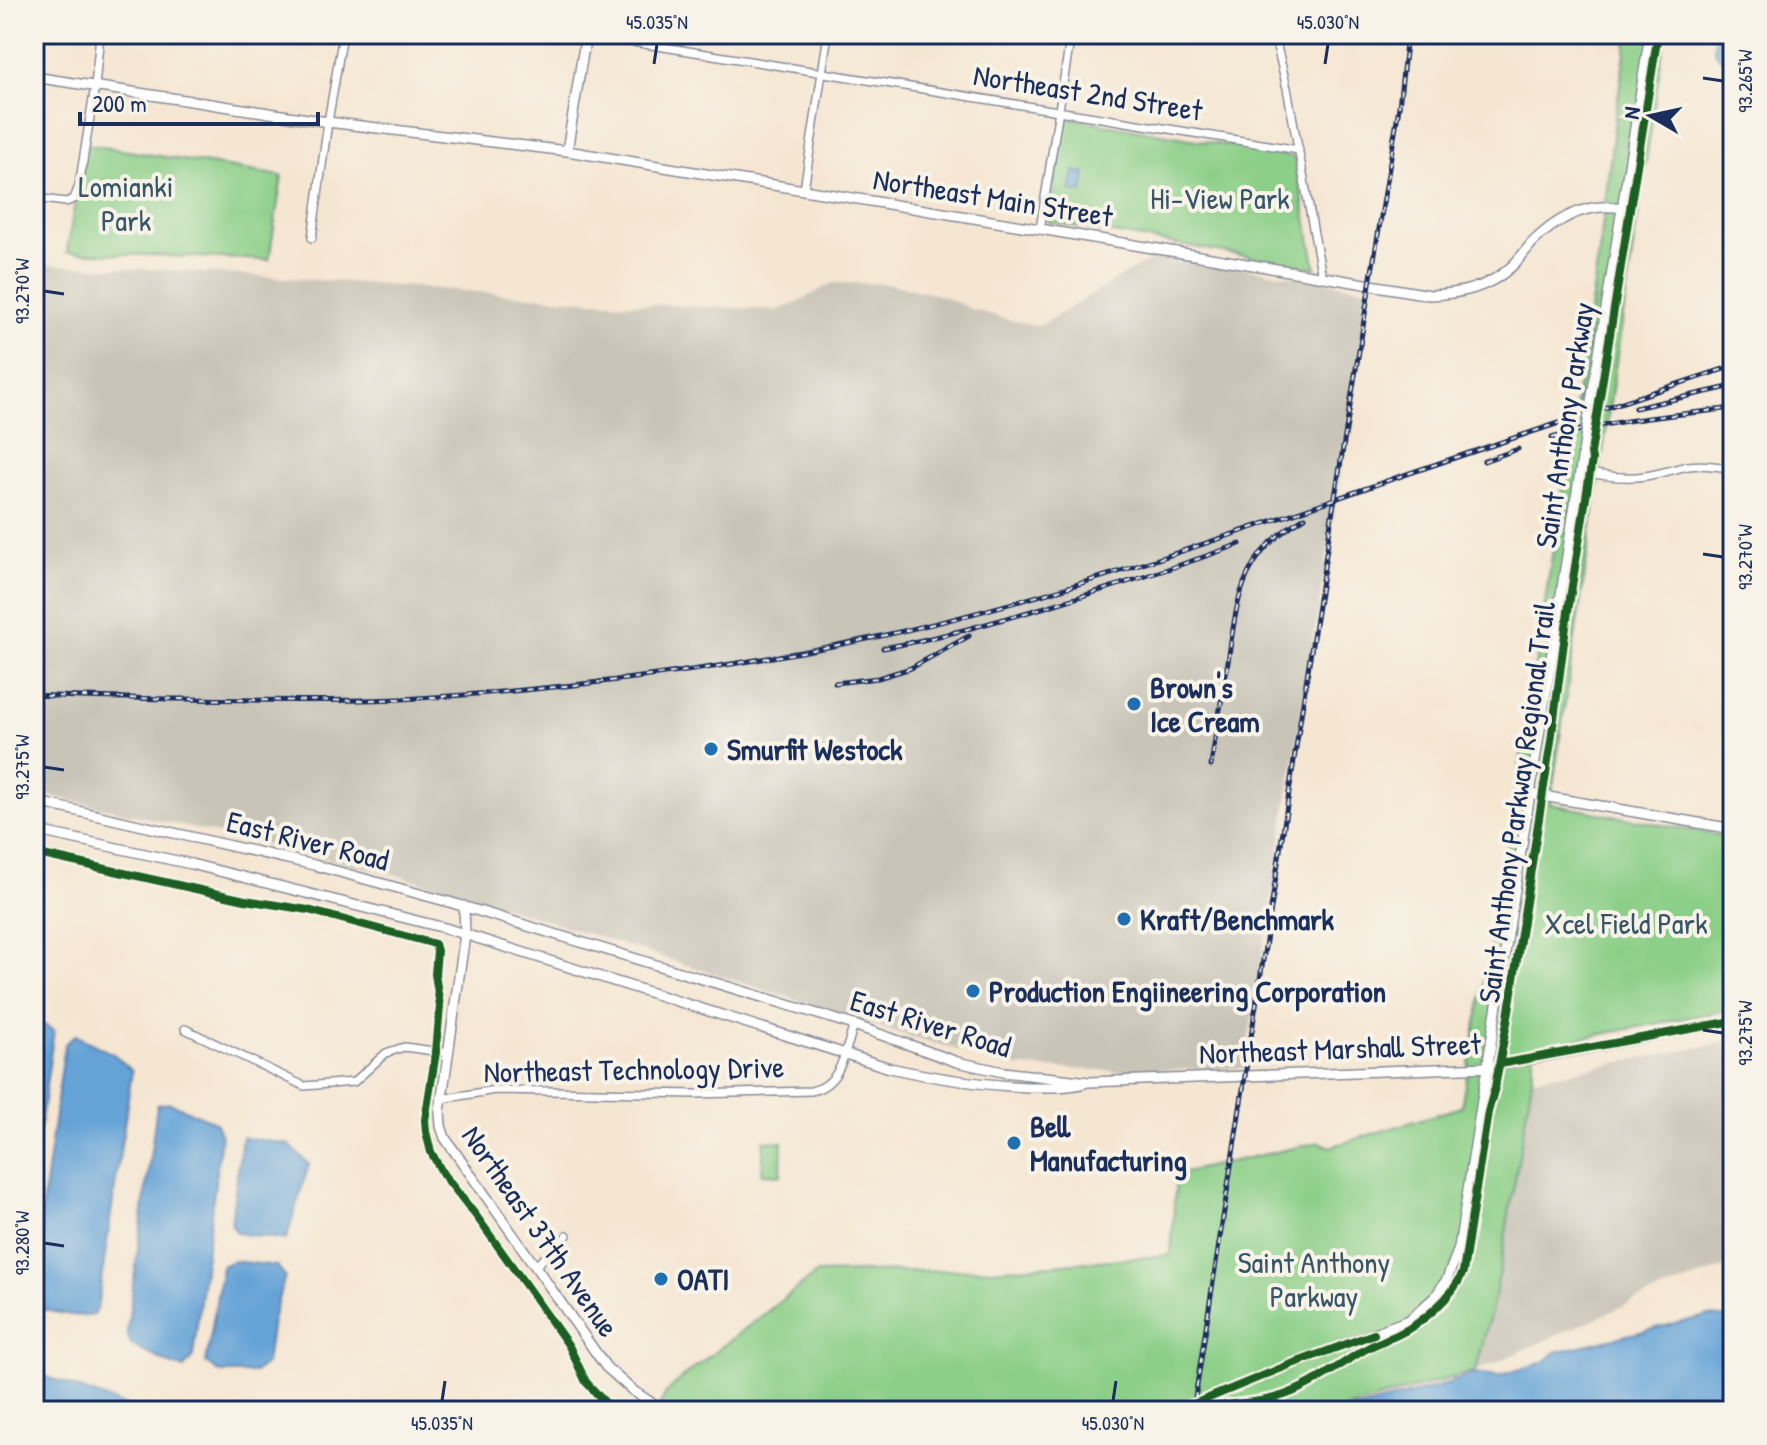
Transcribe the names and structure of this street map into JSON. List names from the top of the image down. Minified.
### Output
{"streets":{"street":["Northeast 2nd Street","Northeast Main Street","Saint Anthony Parkway","East River Road","Northeast Marshall Street","Northeast Technology Drive","Northeast 37th Avenue"],"cycle path":["Saint Anthony Parkway Regional Trail"]},"crossings":[["Northeast Main Street","Saint Anthony Parkway"],["Saint Anthony Parkway","Northeast Marshall Street"],["East River Road","Northeast Marshall Street"],["East River Road","Northeast Technology Drive"],["East River Road","Northeast 37th Avenue"],["Northeast Technology Drive","Northeast 37th Avenue"]],"parks":["Lomianki Park","Hi-View Park","Xcel Field Park","Saint Anthony Parkway"],"places":["Brown's Ice Cream","Smurfit Westock","Kraft/Benchmark","Production Engiineering Corporation","Bell Manufacturing","OATI"],"scale_bar":"200 m","north":"left","coordinates":["45.035°N","45.030°N","93.265°W","93.270°W","93.275°W","93.280°W"]}
